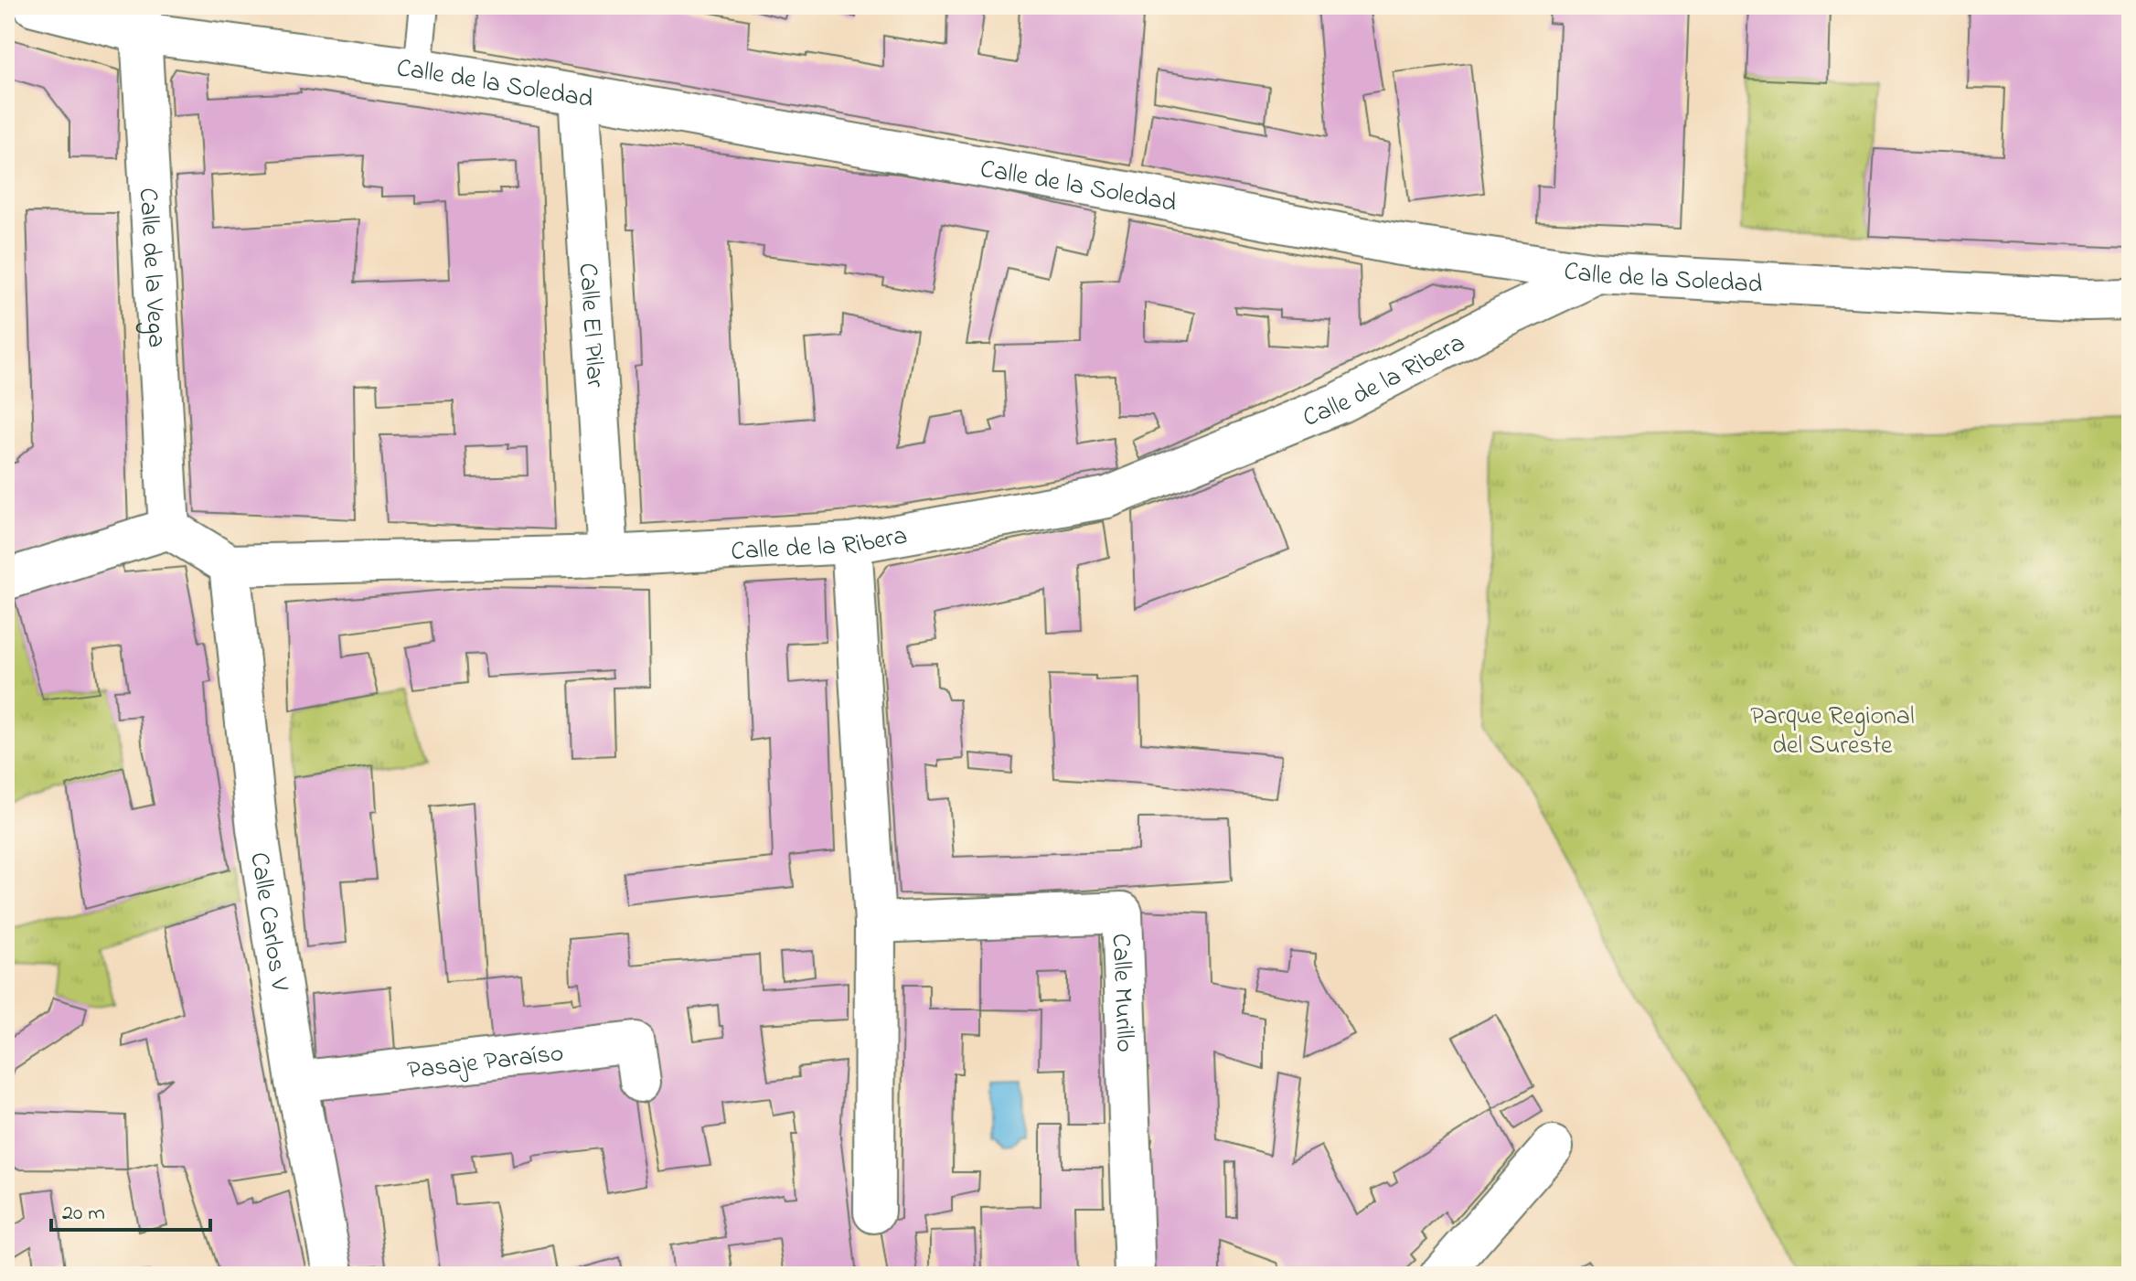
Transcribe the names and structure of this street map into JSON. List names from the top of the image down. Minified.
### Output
{"streets":{"street":["Calle de la Soledad","Calle de la Vega","Calle El Pilar","Calle de la Ribera","Calle Carlos V","Calle Murillo","Pasaje Paraíso"]},"crossings":[["Calle de la Soledad","Calle de la Vega"],["Calle de la Soledad","Calle El Pilar"],["Calle de la Soledad","Calle de la Ribera"],["Calle El Pilar","Calle de la Ribera"],["Calle de la Ribera","Calle Carlos V"],["Calle Carlos V","Pasaje Paraíso"]],"parks":["Parque Regional del Sureste"],"scale_bar":"20 m"}
